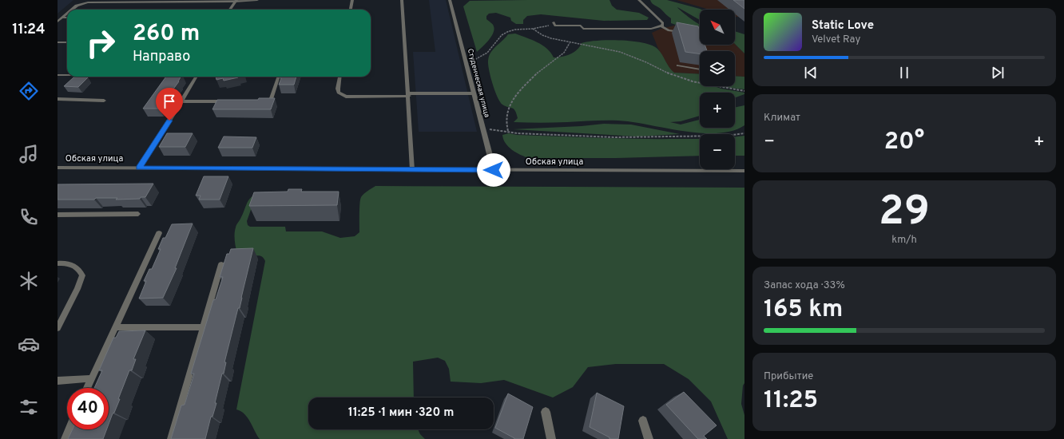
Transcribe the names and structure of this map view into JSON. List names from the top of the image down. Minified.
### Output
{"streets":{"street":["Студенческая улица","Обская улица"]},"crossings":[["Студенческая улица","Обская улица"]],"north":"top left","page":{"tabs":"11:24","map_buttons":["+","−"],"turn":["260 m","Направо"],"song":["Static Love","Velvet Ray"],"tile":["Климат",["29","km/h"],["Запас хода · 33%","165 km"],["Прибытие","11:25"]],"heat":["−","20°","+"],"limit":"40","trip":"11:25 · 1 мин · 320 m"}}
